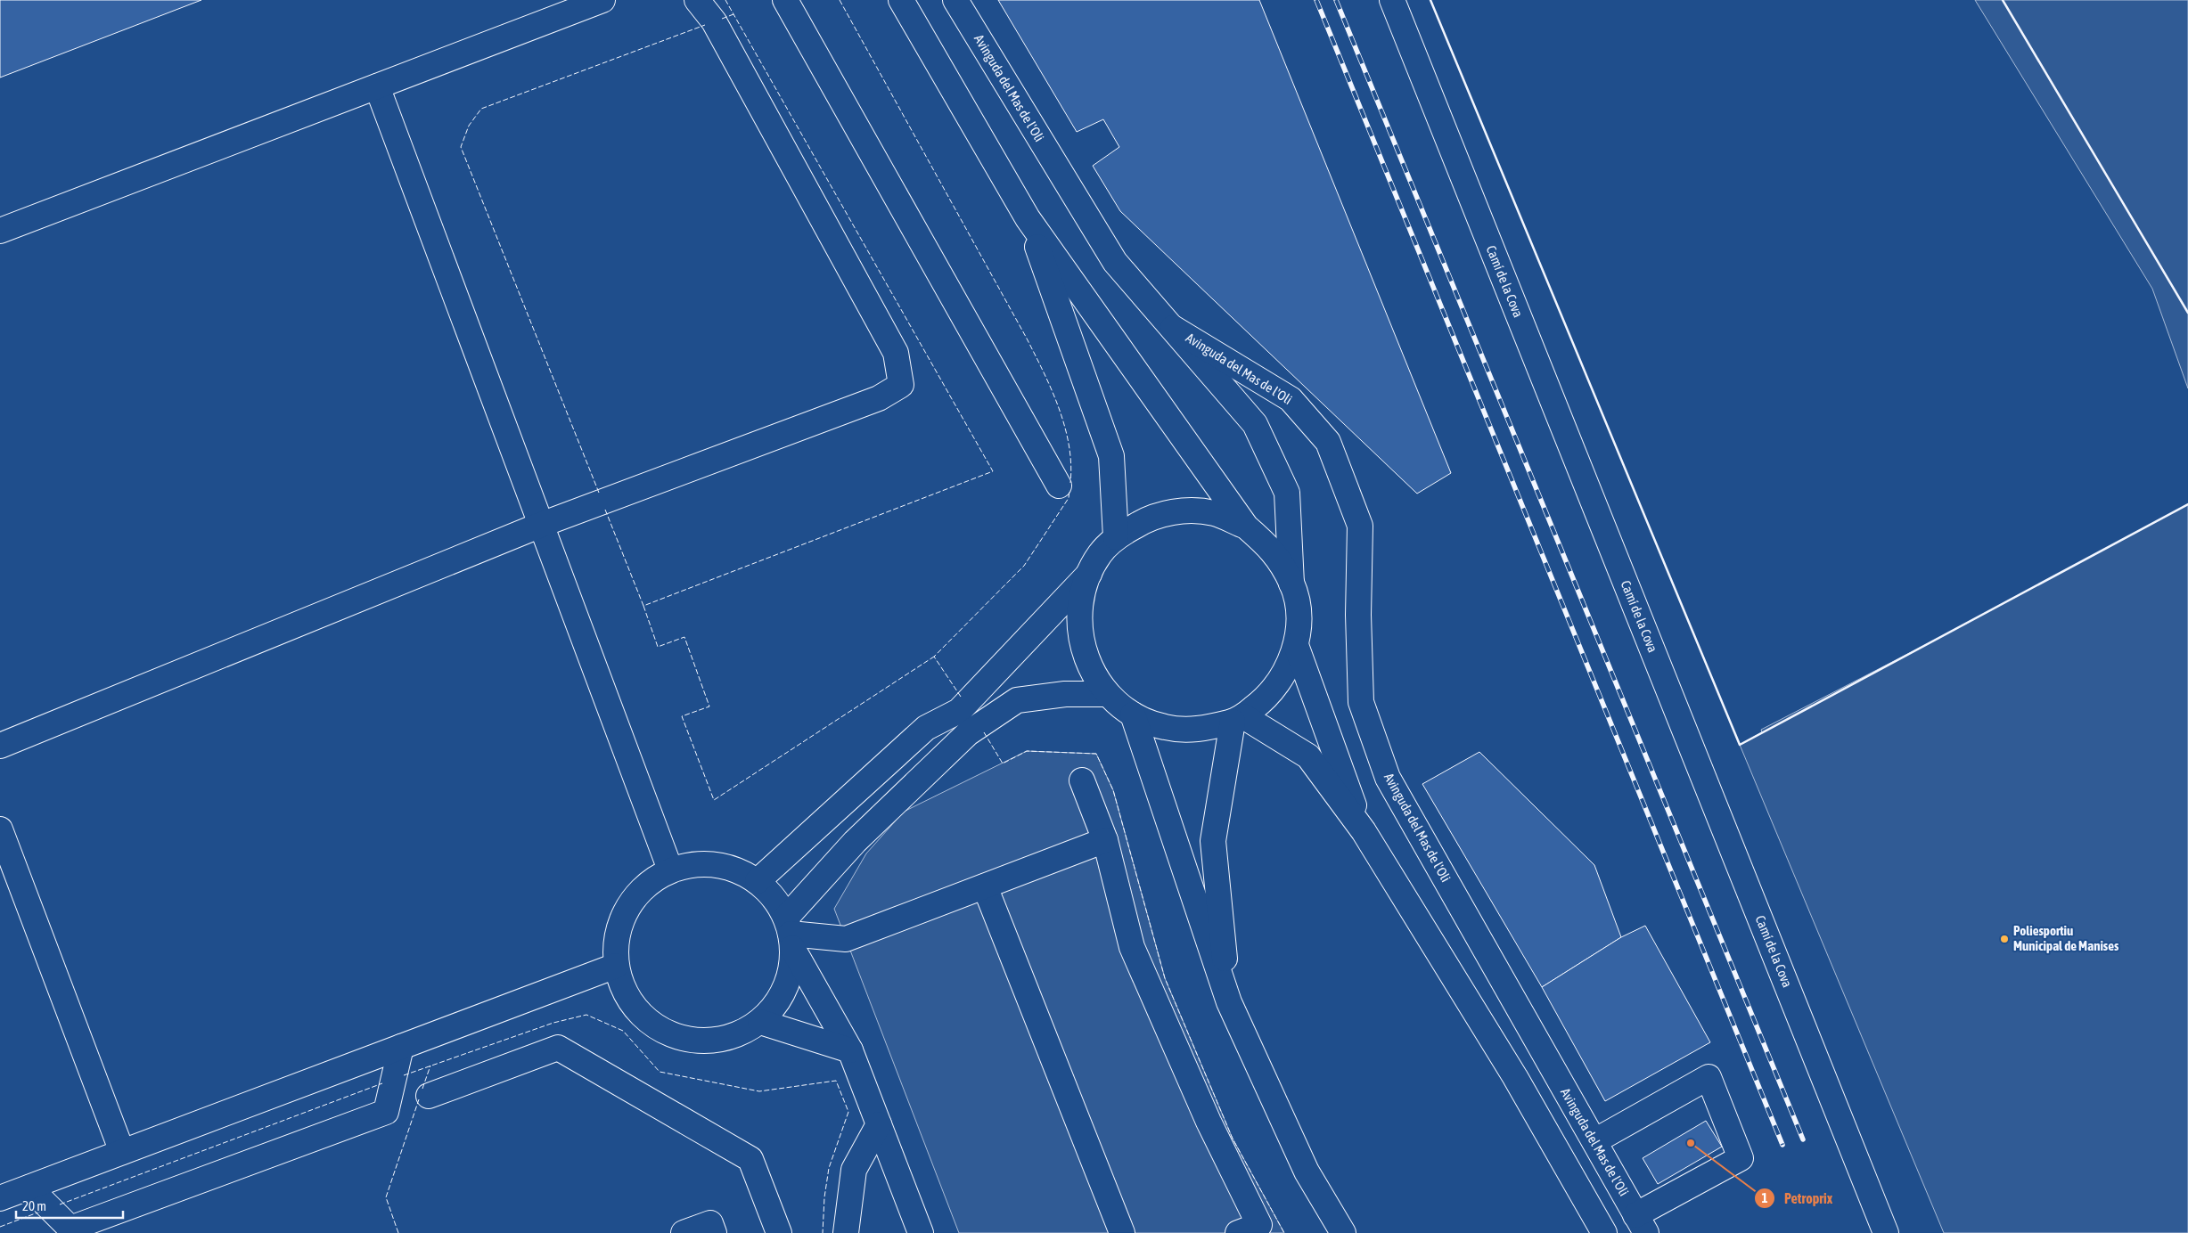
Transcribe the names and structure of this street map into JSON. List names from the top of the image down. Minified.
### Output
{"streets":{"street":["Avinguda del Mas de l'Oli","Camí de la Cova"]},"places":["Poliesportiu Municipal de Manises","Petroprix"],"scale_bar":"20 m"}
